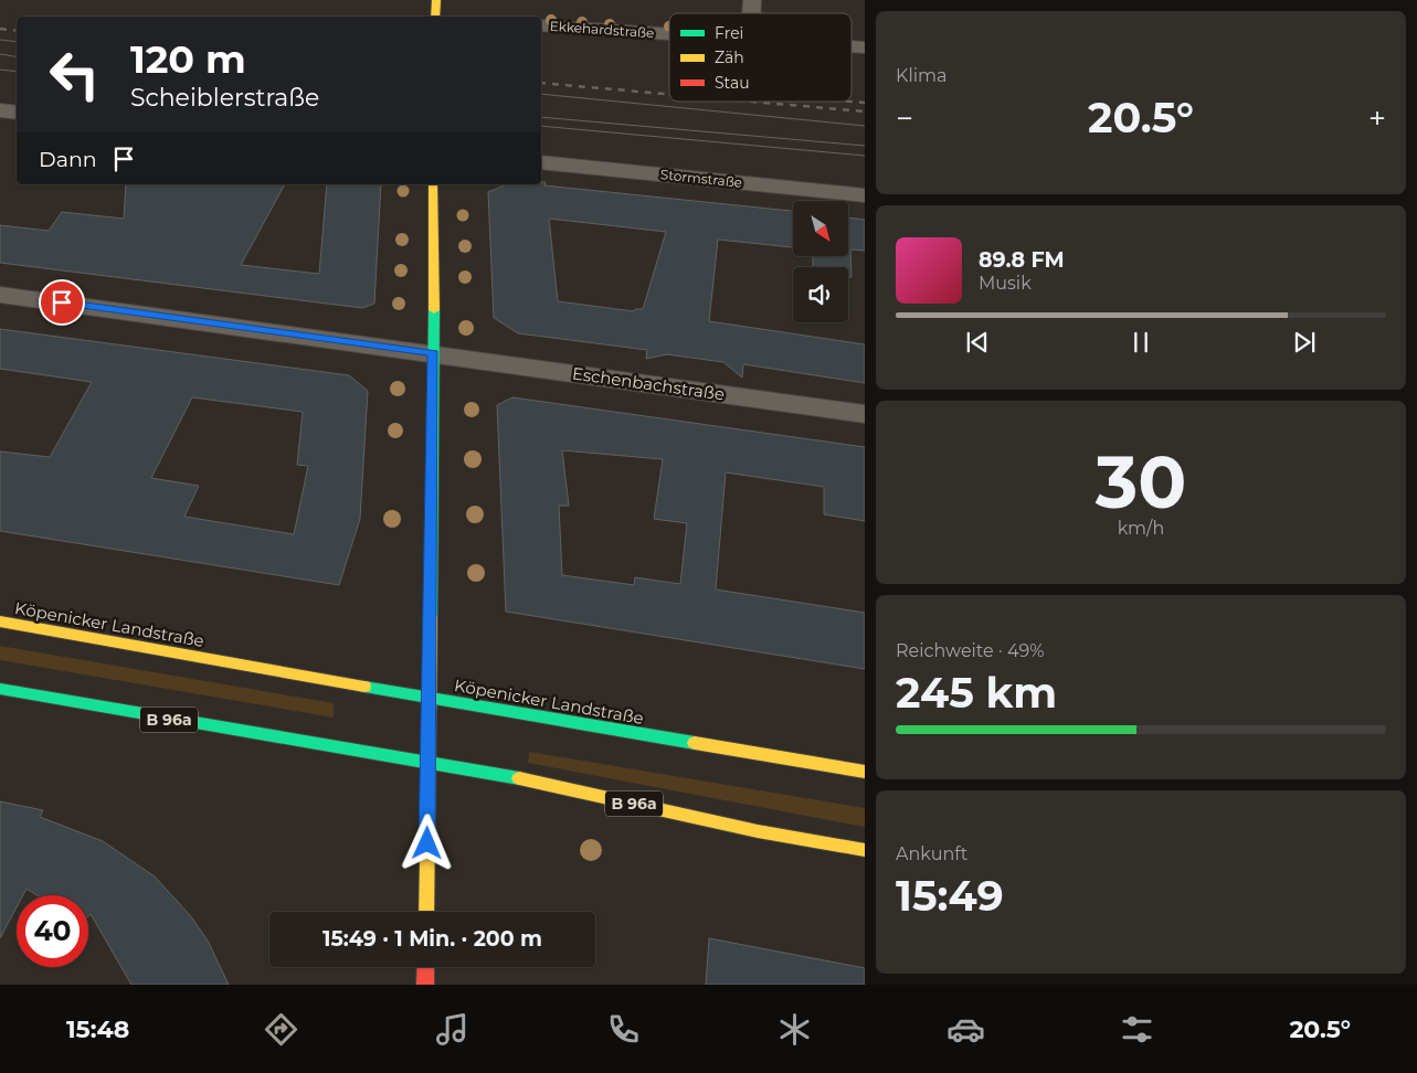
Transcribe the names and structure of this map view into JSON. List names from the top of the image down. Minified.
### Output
{"streets":{"main road":["Köpenicker Landstraße","B 96a"],"street":["Ekkehardstraße","Stormstraße","Eschenbachstraße"]},"legend":["Frei","Zäh","Stau"],"north":"bottom right","page":{"tile":["Klima",["30","km/h"],["Reichweite · 49%","245 km"],["Ankunft","15:49"]],"turn":["120 m","Scheiblerstraße"],"heat":["−","20.5°","+"],"then":"Dann","song":["89.8 FM","Musik"],"limit":"40","trip":"15:49 · 1 Min. · 200 m","tabs":["15:48","20.5°"]}}
